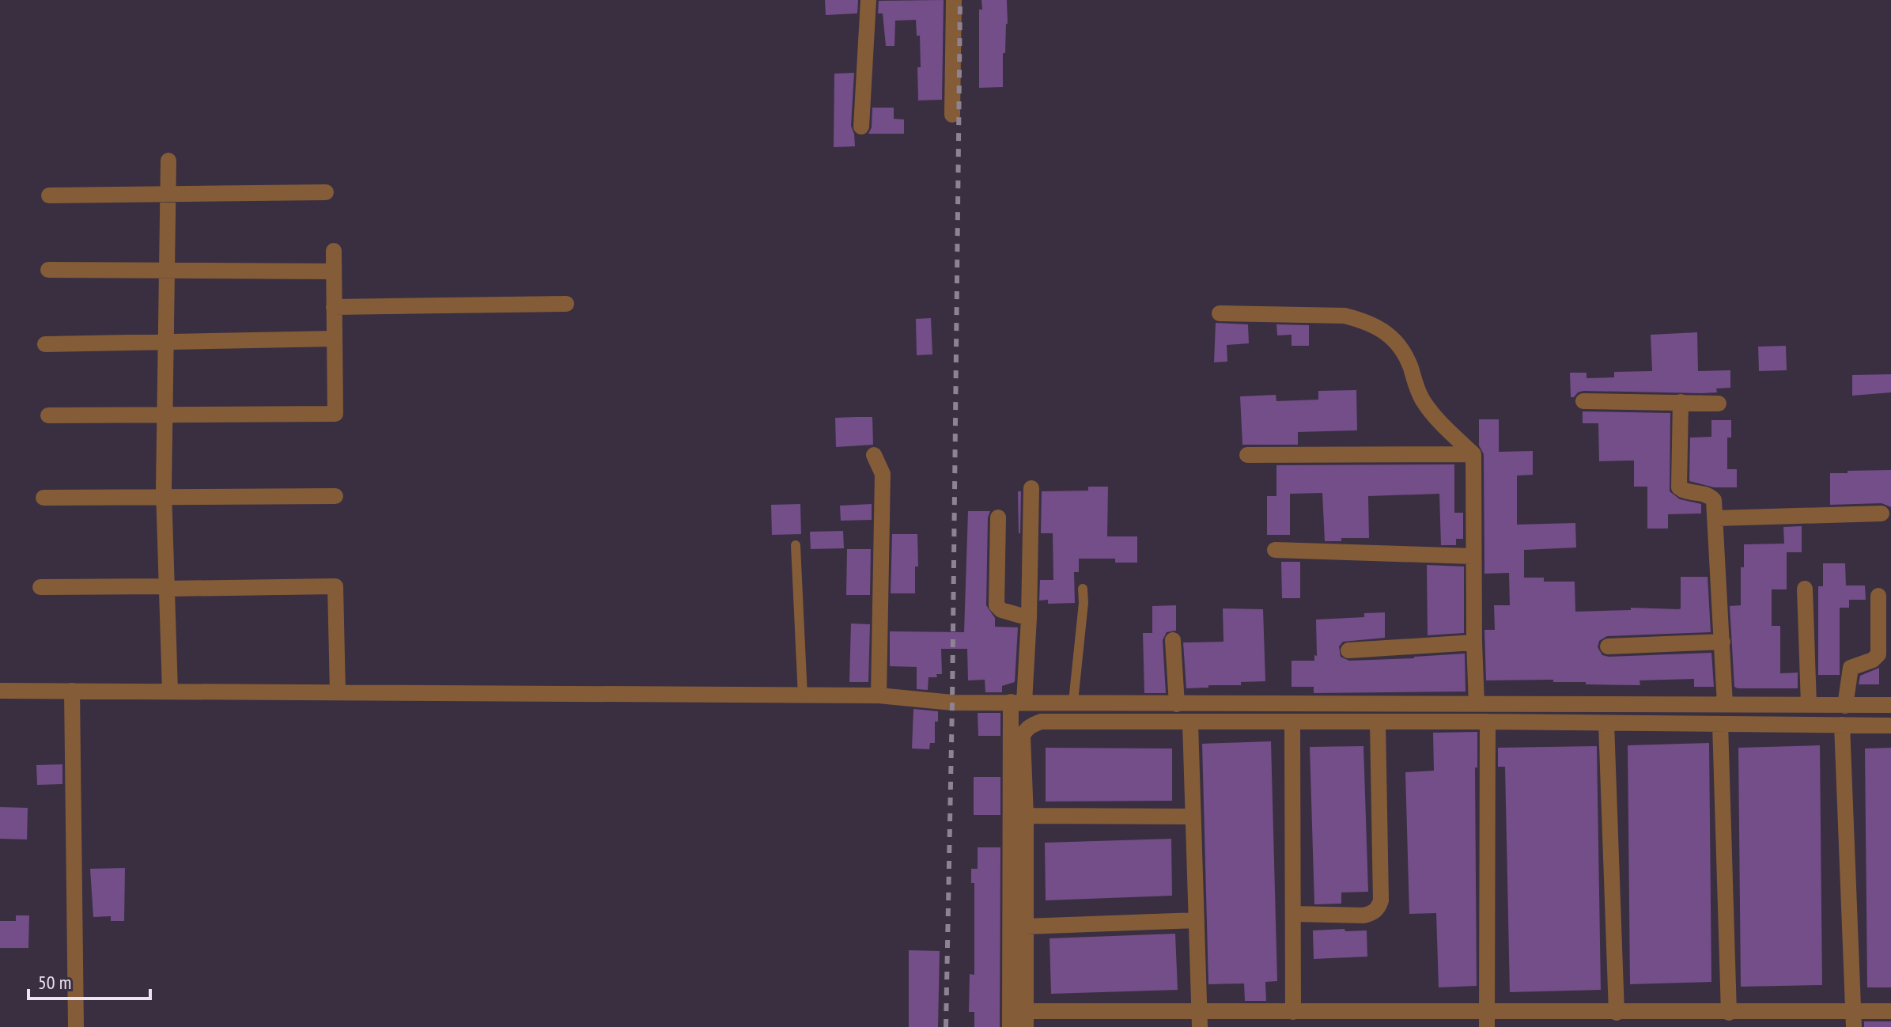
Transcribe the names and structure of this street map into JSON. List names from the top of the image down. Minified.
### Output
{"scale_bar":"50 m"}
